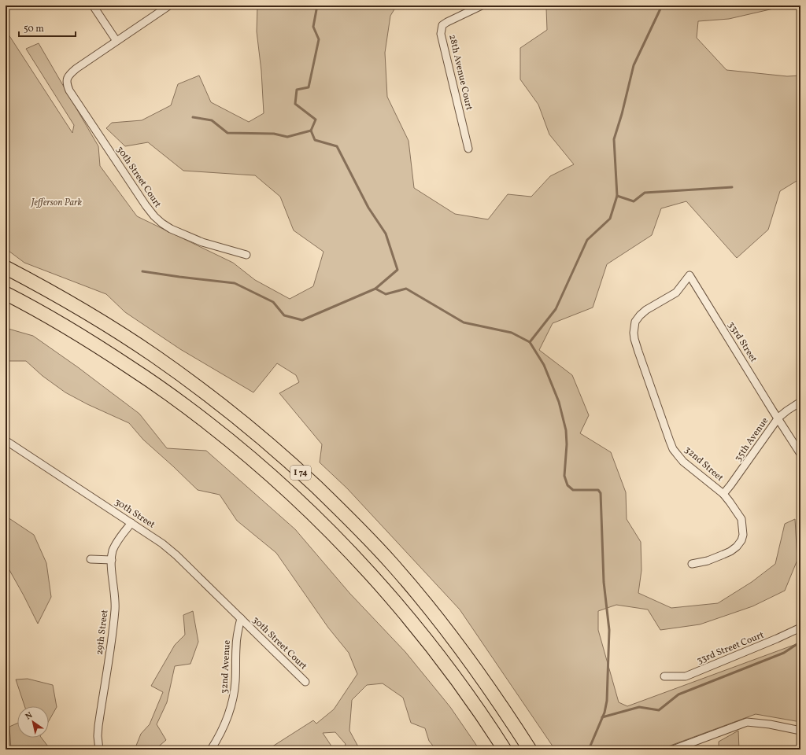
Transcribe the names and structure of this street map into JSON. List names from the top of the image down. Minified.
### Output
{"streets":{"highway":["I 74"],"street":["28th Avenue Court","30th Street Court","33rd Street","35th Avenue","32nd Street","30th Street","29th Street","33rd Street Court","32nd Avenue"]},"crossings":[["30th Street Court","30th Street"],["30th Street Court","32nd Avenue"],["33rd Street","35th Avenue"],["33rd Street","32nd Street"],["35th Avenue","32nd Street"],["30th Street","29th Street"],["30th Street","32nd Avenue"]],"parks":["Jefferson Park"],"scale_bar":"50 m","north":"top left"}
